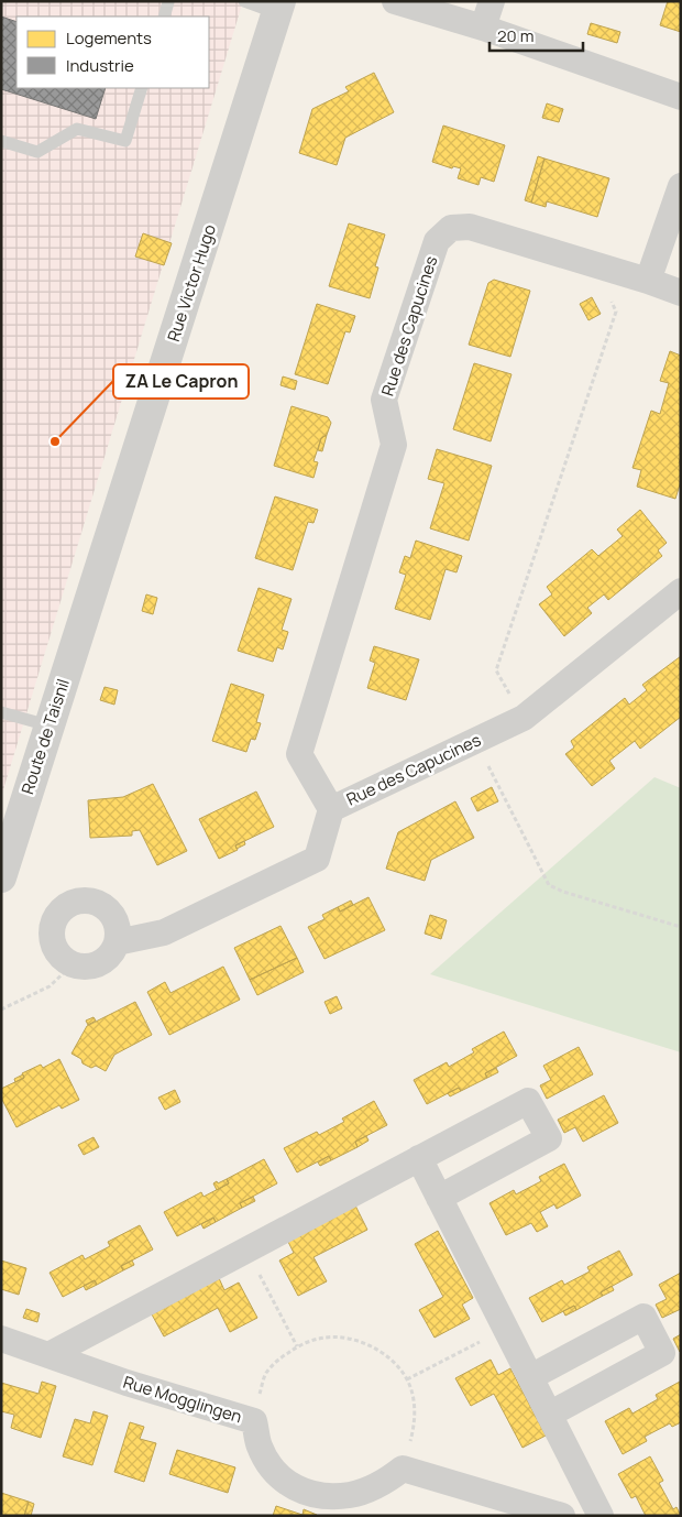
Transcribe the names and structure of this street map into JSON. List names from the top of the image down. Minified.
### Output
{"streets":{"street":["Rue Victor Hugo","Rue des Capucines","Route de Taisnil","Rue Mogglingen"]},"crossings":[["Rue Victor Hugo","Route de Taisnil"]],"places":["ZA Le Capron"],"legend":["Logements","Industrie"],"scale_bar":"20 m"}
